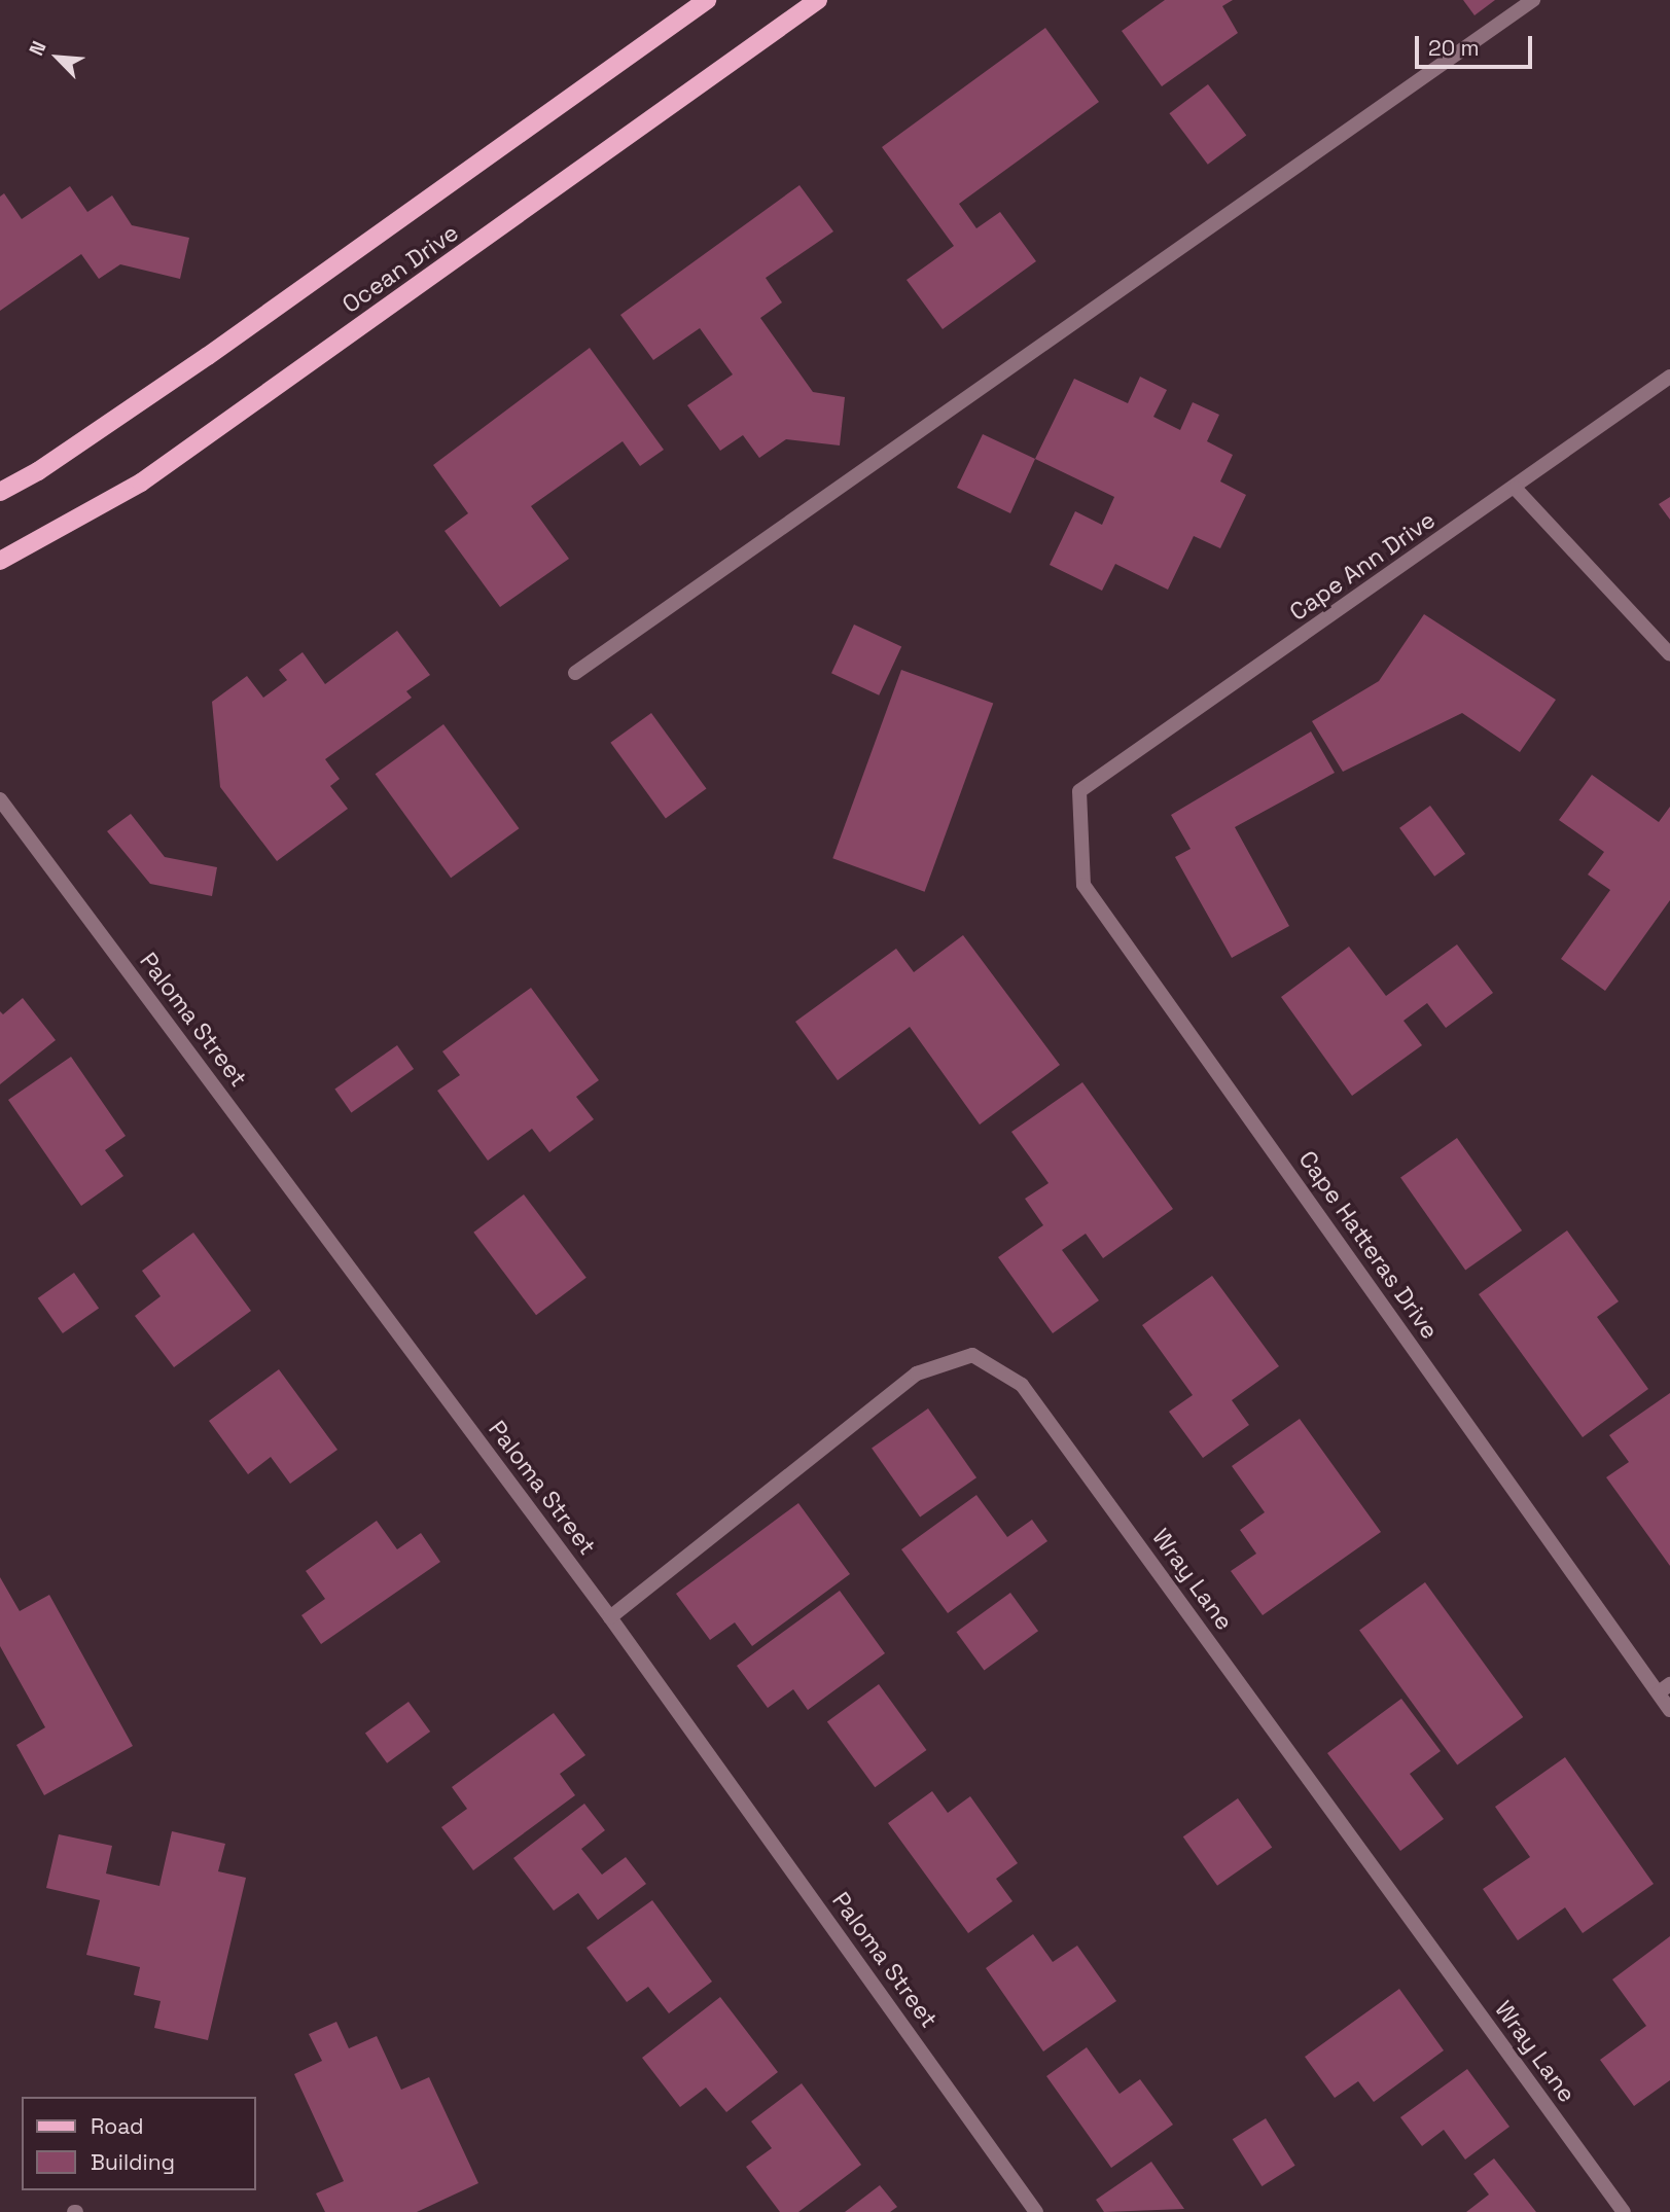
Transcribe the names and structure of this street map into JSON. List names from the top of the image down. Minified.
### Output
{"streets":{"main road":["Ocean Drive"],"street":["Cape Ann Drive","Paloma Street","Cape Hatteras Drive","Wray Lane"]},"crossings":[["Cape Ann Drive","Cape Hatteras Drive"],["Paloma Street","Wray Lane"]],"legend":["Road","Building"],"scale_bar":"20 m","north":"top left"}
